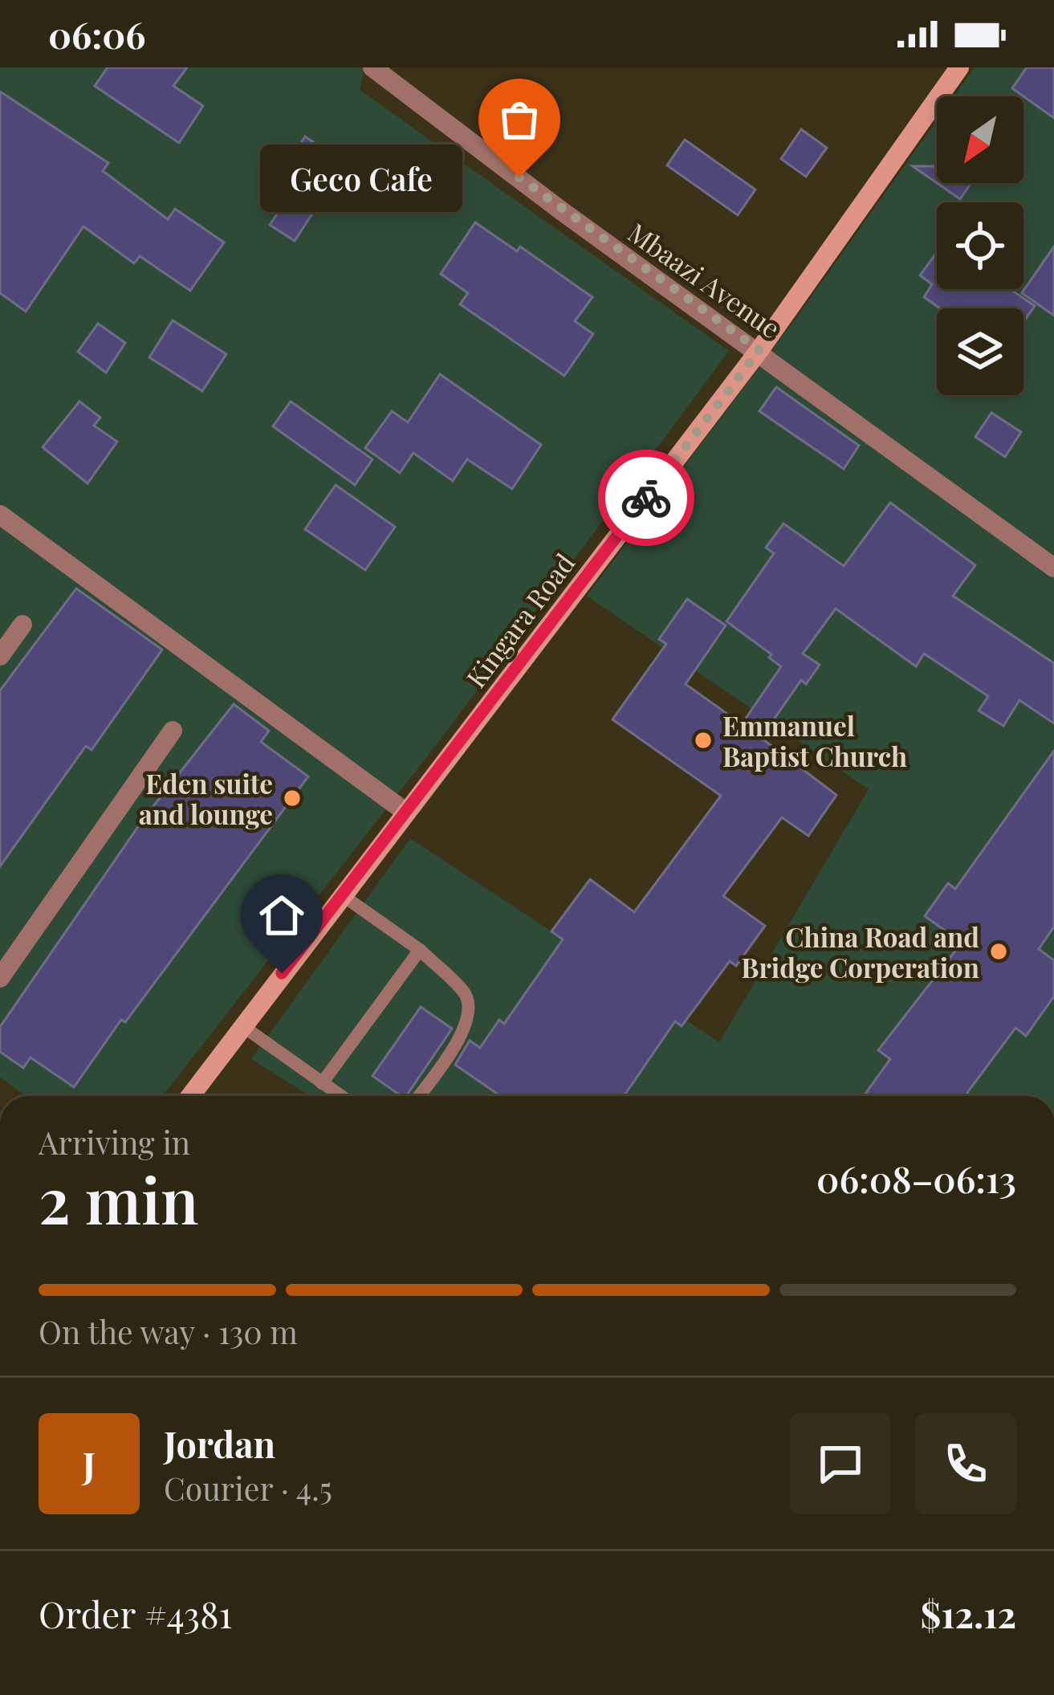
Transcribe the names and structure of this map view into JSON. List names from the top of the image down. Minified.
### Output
{"streets":{"main road":["Kingara Road"],"street":["Mbaazi Avenue"]},"crossings":[["Mbaazi Avenue","Kingara Road"]],"places":["Geco Cafe","Emmanuel Baptist Church","Eden suite and lounge","China Road and Bridge Corperation"],"north":"bottom left","page":{"status":"06:06","bubble":"Geco Cafe","heading":["2 min","Arriving in","06:08–06:13"],"panel":["Jordan","Courier · 4.5","Order #4381","$12.12"],"bar":"On the way · 130 m","round":"J"}}
